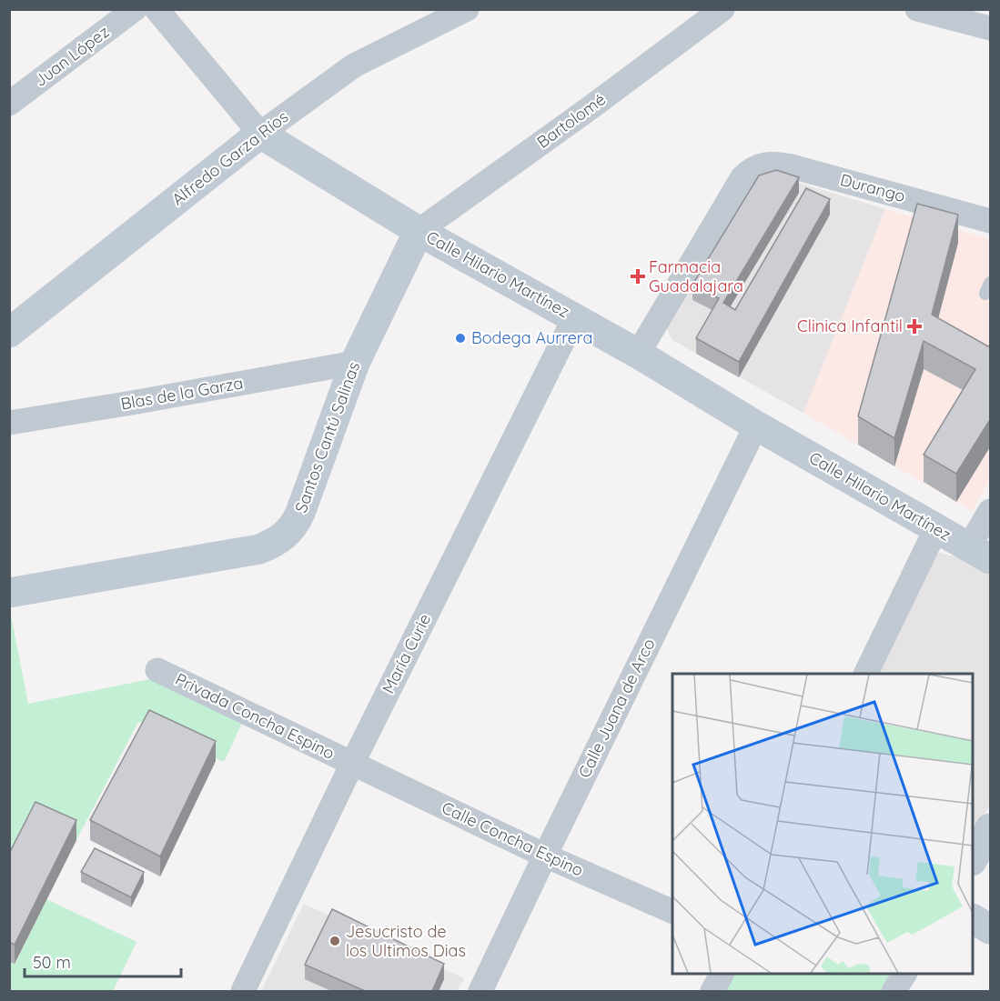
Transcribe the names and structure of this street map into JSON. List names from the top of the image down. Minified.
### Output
{"streets":{"street":["Juan López","Bartolomé","Alfredo Garza Ríos","Durango","Calle Hilario Martínez","Blas de la Garza","Santos Cantú Salinas","María Curie","Calle Juana de Arco","Privada Concha Espino","Calle Concha Espino"]},"crossings":[["Bartolomé","Calle Hilario Martínez"],["Bartolomé","Santos Cantú Salinas"],["Alfredo Garza Ríos","Calle Hilario Martínez"],["Durango","Calle Hilario Martínez"],["Calle Hilario Martínez","Santos Cantú Salinas"],["Calle Hilario Martínez","María Curie"],["Calle Hilario Martínez","Calle Juana de Arco"],["Blas de la Garza","Santos Cantú Salinas"],["María Curie","Privada Concha Espino"],["María Curie","Calle Concha Espino"],["Calle Juana de Arco","Calle Concha Espino"],["Privada Concha Espino","Calle Concha Espino"]],"places":{"health":["Farmacia Guadalajara","Clinica Infantil"],"other":["Bodega Aurrera","Jesucristo de los Ultimos Dias"]},"scale_bar":"50 m"}
